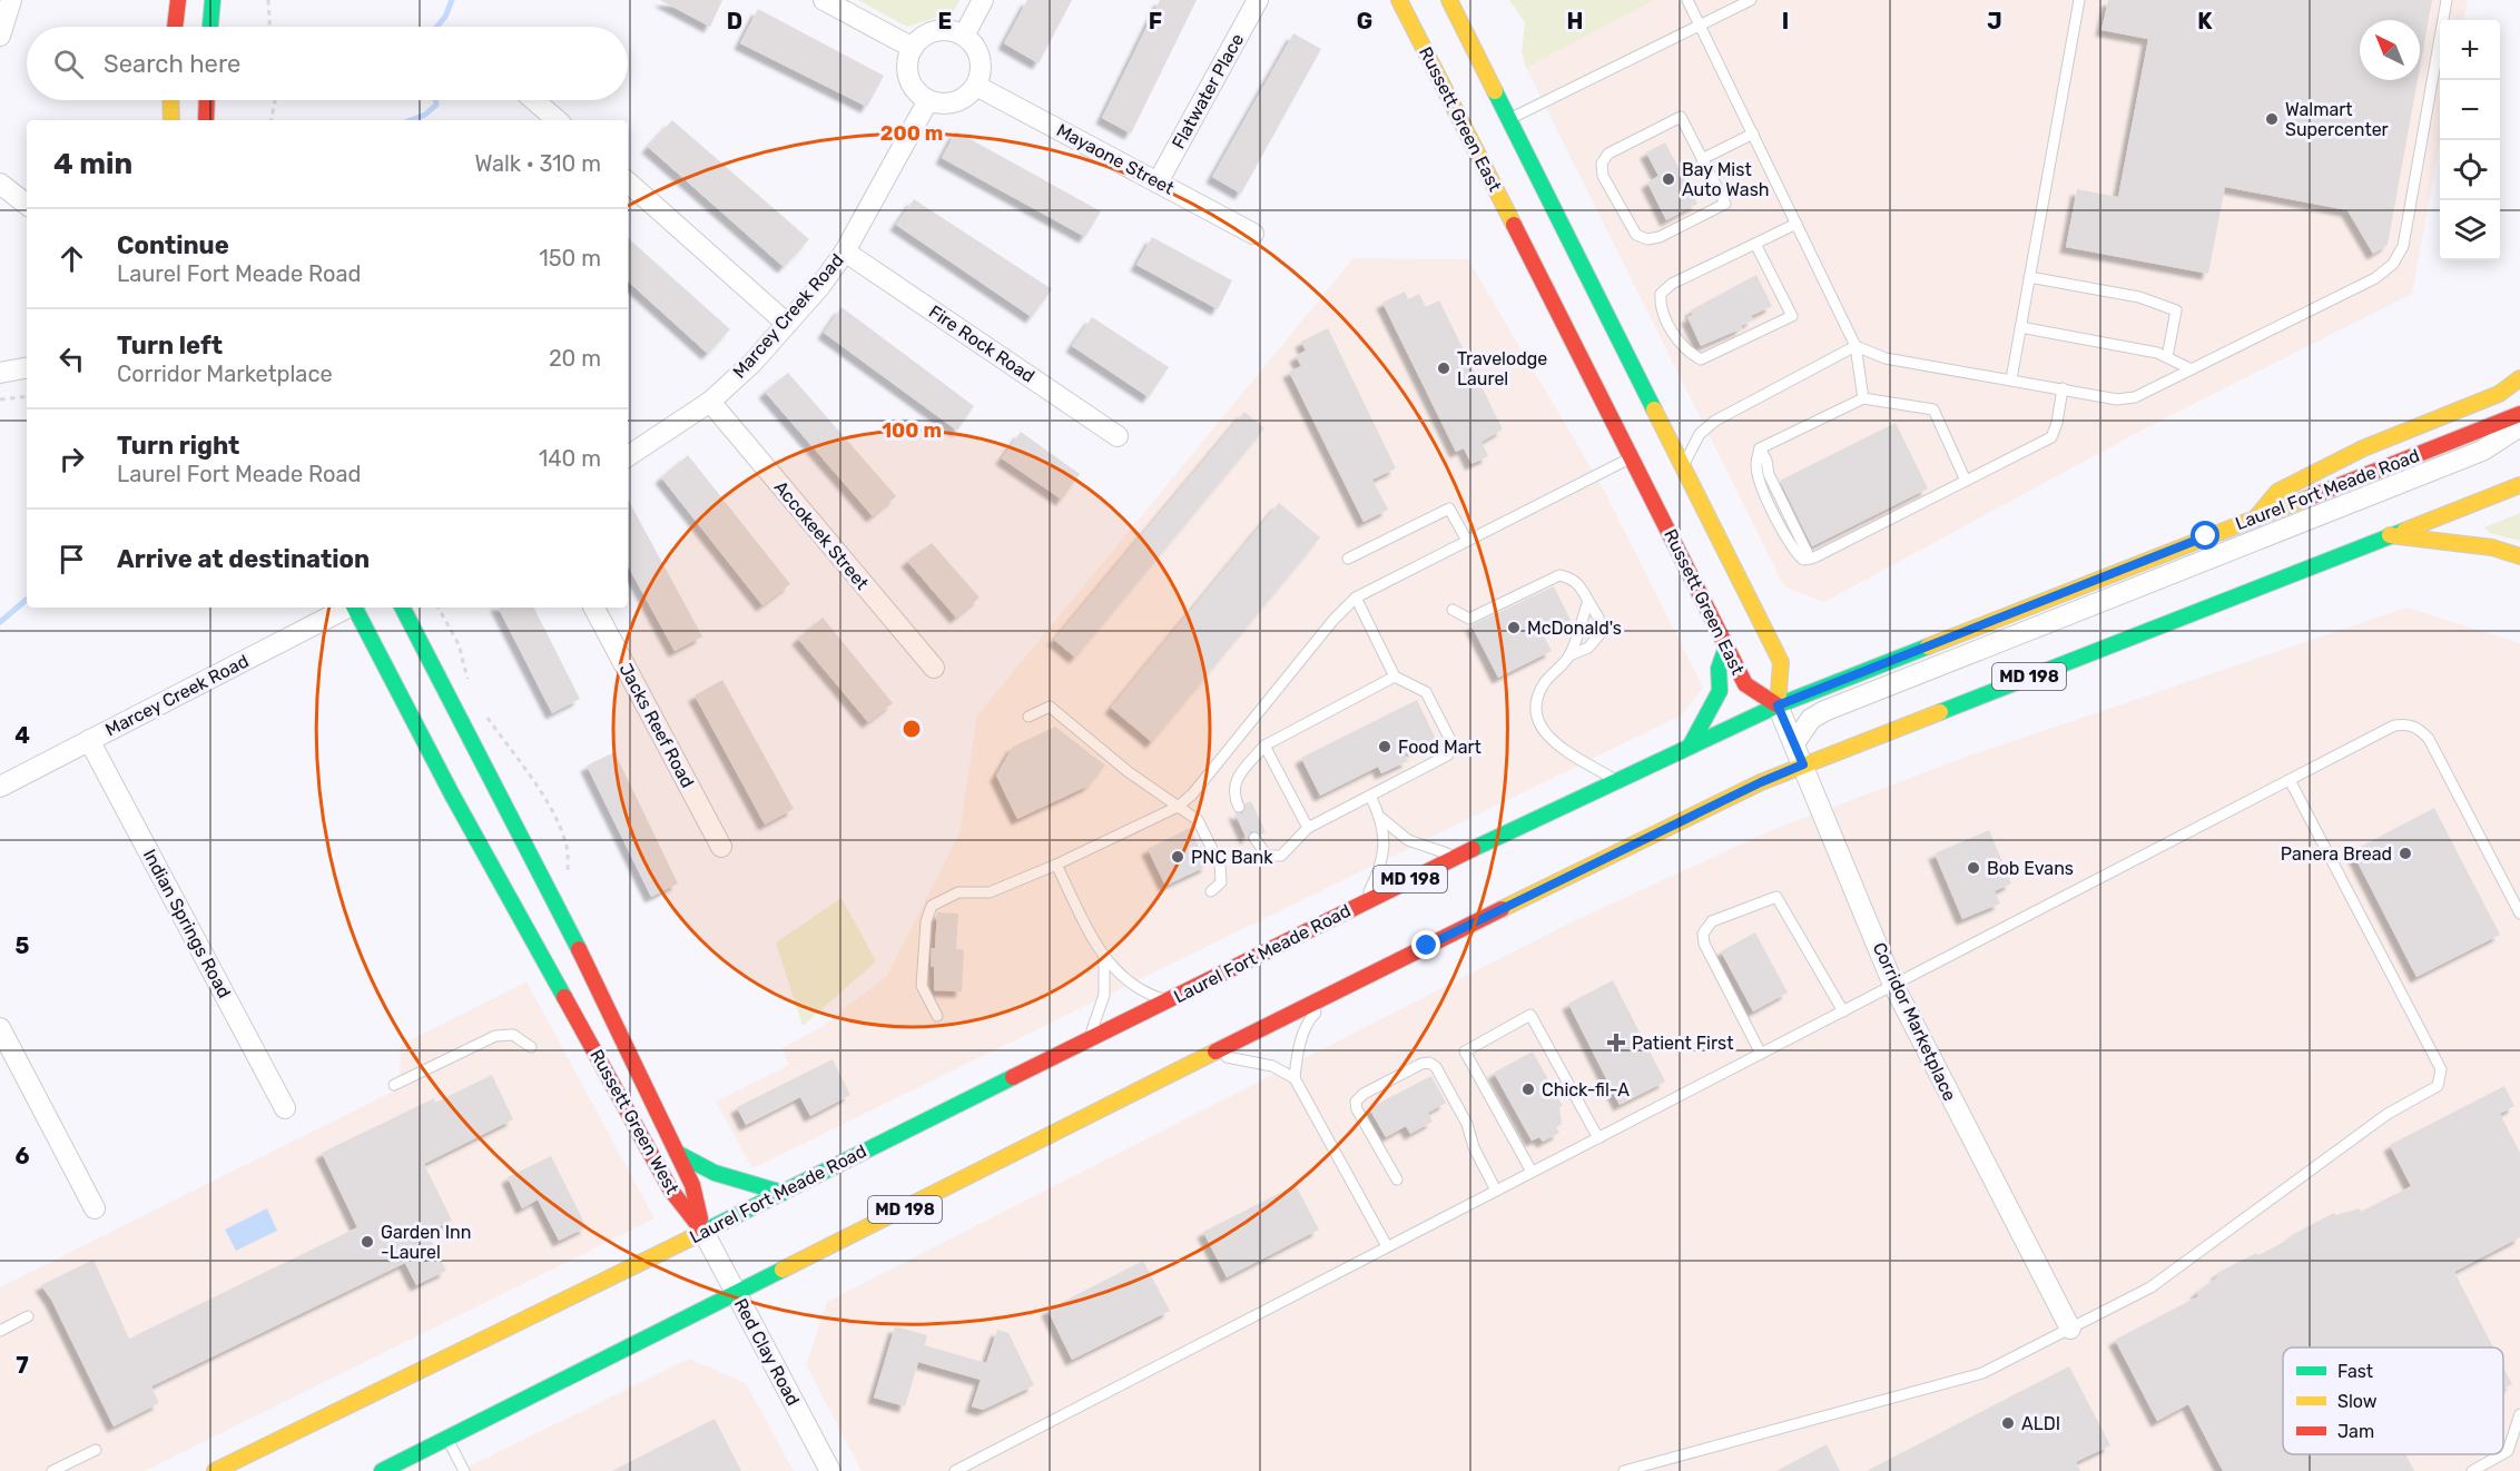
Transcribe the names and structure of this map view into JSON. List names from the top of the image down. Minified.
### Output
{"streets":{"main road":["Russett Green East","Laurel Fort Meade Road","MD 198","Russett Green West"],"street":["Flatwater Place","Mayaone Street","Marcey Creek Road","Fire Rock Road","Accokeek Street","Jacks Reef Road","Indian Springs Road","Corridor Marketplace","Red Clay Road"]},"crossings":[["Flatwater Place","Mayaone Street"],["Russett Green East","Laurel Fort Meade Road"],["Russett Green East","Corridor Marketplace"],["Mayaone Street","Marcey Creek Road"],["Marcey Creek Road","Fire Rock Road"],["Marcey Creek Road","Accokeek Street"],["Marcey Creek Road","Indian Springs Road"],["Laurel Fort Meade Road","Corridor Marketplace"],["Laurel Fort Meade Road","Russett Green West"],["Laurel Fort Meade Road","Red Clay Road"],["MD 198","Corridor Marketplace"],["MD 198","Red Clay Road"],["Russett Green West","Red Clay Road"]],"places":{"other":["Walmart Supercenter","Bay Mist Auto Wash","Travelodge Laurel","McDonald's","Food Mart","Panera Bread","PNC Bank","Bob Evans","Chick-fil-A","Garden Inn -Laurel","ALDI"],"health":["Patient First"]},"legend":["Fast","Slow","Jam"],"north":"top left","page":{"map_buttons":["+","−"],"search":"Search here","heading":["4 min","Walk · 310 m"],"list":[["Continue","Laurel Fort Meade Road","150 m"],["Turn left","Corridor Marketplace","20 m"],["Turn right","Laurel Fort Meade Road","140 m"],"Arrive at destination"]},"grid":{"columns":["D","E","F","G","H","I","J","K"],"rows":["4","5","6","7"]},"rings":["200 m","100 m"]}
